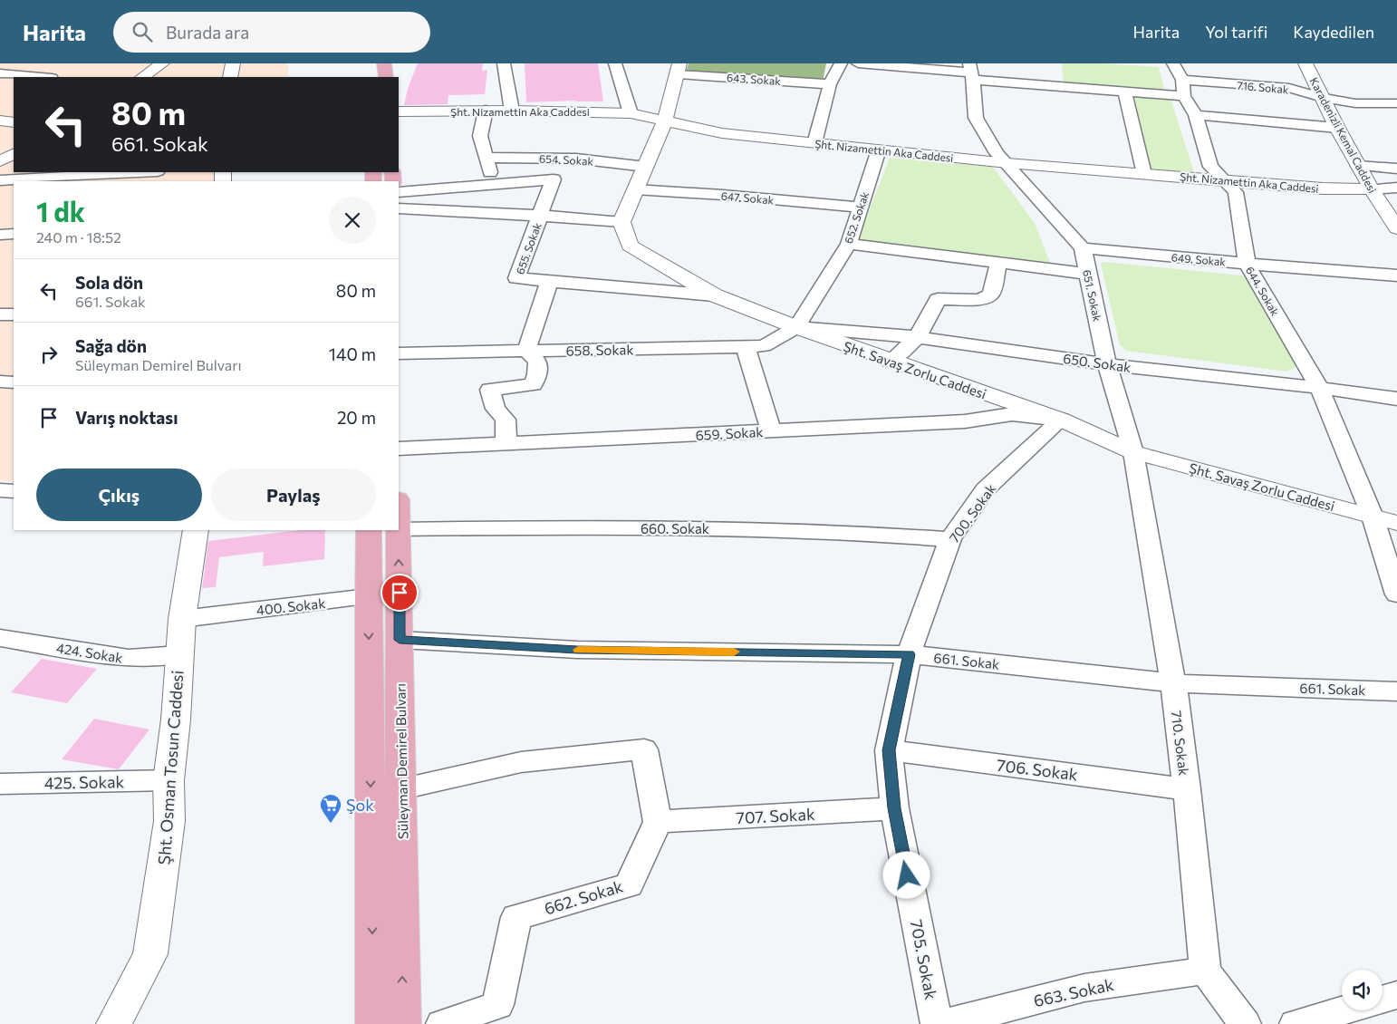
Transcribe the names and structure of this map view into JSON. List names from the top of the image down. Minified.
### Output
{"streets":{"main road":["Süleyman Demirel Bulvarı"],"street":["643. Sokak","716. Sokak","Şht. Nizamettin Aka Caddesi","Karadenizli Kemal Caddesi","654. Sokak","647. Sokak","652. Sokak","655. Sokak","649. Sokak","644. Sokak","651. Sokak","658. Sokak","650. Sokak","Şht. Savaş Zorlu Caddesi","659. Sokak","700. Sokak","660. Sokak","400. Sokak","424. Sokak","661. Sokak","710. Sokak","Şht. Osman Tosun Caddesi","706. Sokak","425. Sokak","707. Sokak","662. Sokak","705. Sokak","663. Sokak"]},"crossings":[["716. Sokak","Karadenizli Kemal Caddesi"],["716. Sokak","644. Sokak"],["716. Sokak","651. Sokak"],["Şht. Nizamettin Aka Caddesi","Karadenizli Kemal Caddesi"],["Şht. Nizamettin Aka Caddesi","652. Sokak"],["Şht. Nizamettin Aka Caddesi","644. Sokak"],["Şht. Nizamettin Aka Caddesi","651. Sokak"],["647. Sokak","652. Sokak"],["652. Sokak","658. Sokak"],["652. Sokak","650. Sokak"],["652. Sokak","Şht. Savaş Zorlu Caddesi"],["655. Sokak","Şht. Savaş Zorlu Caddesi"],["649. Sokak","644. Sokak"],["649. Sokak","651. Sokak"],["644. Sokak","650. Sokak"],["644. Sokak","Şht. Savaş Zorlu Caddesi"],["651. Sokak","650. Sokak"],["651. Sokak","Şht. Savaş Zorlu Caddesi"],["651. Sokak","710. Sokak"],["658. Sokak","650. Sokak"],["658. Sokak","Şht. Savaş Zorlu Caddesi"],["650. Sokak","Şht. Savaş Zorlu Caddesi"],["Şht. Savaş Zorlu Caddesi","659. Sokak"],["Şht. Savaş Zorlu Caddesi","700. Sokak"],["Şht. Savaş Zorlu Caddesi","710. Sokak"],["659. Sokak","700. Sokak"],["700. Sokak","660. Sokak"],["700. Sokak","661. Sokak"],["700. Sokak","705. Sokak"],["660. Sokak","Süleyman Demirel Bulvarı"],["400. Sokak","Süleyman Demirel Bulvarı"],["400. Sokak","Şht. Osman Tosun Caddesi"],["424. Sokak","Şht. Osman Tosun Caddesi"],["661. Sokak","710. Sokak"],["661. Sokak","Süleyman Demirel Bulvarı"],["661. Sokak","705. Sokak"],["710. Sokak","706. Sokak"],["710. Sokak","663. Sokak"],["Şht. Osman Tosun Caddesi","425. Sokak"],["706. Sokak","705. Sokak"],["707. Sokak","662. Sokak"],["707. Sokak","705. Sokak"]],"places":{"supermarket":["Şok"]},"page":{"header":"Harita","search":"Burada ara","nav":["Harita","Yol tarifi","Kaydedilen"],"turn":["80 m","661. Sokak"],"heading":["1 dk","240 m · 18:52"],"list":[{"name":"Sola dön","note":"661. Sokak","value":"80 m"},{"name":"Sağa dön","note":"Süleyman Demirel Bulvarı","value":"140 m"},{"name":"Varış noktası","value":"20 m"}],"buttons":["Çıkış","Paylaş"]}}
